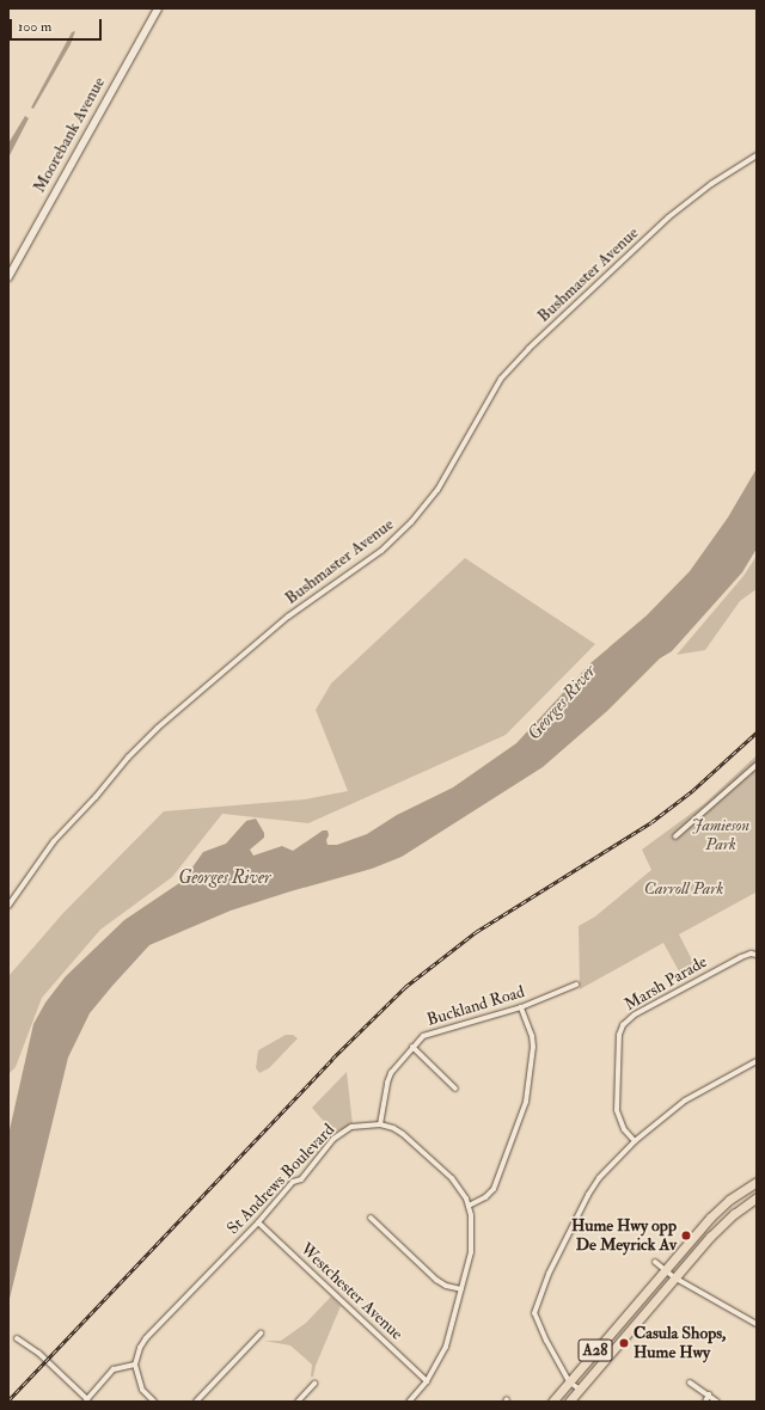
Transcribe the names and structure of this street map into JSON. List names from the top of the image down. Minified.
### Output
{"streets":{"highway":["A28"],"main road":["Moorebank Avenue"],"street":["Bushmaster Avenue","Marsh Parade","Buckland Road","St Andrews Boulevard","Westchester Avenue"]},"crossings":[["Buckland Road","St Andrews Boulevard"],["St Andrews Boulevard","Westchester Avenue"]],"water":["Georges River"],"parks":["Jamieson Park","Carroll Park"],"places":["Hume Hwy opp De Meyrick Av","Casula Shops, Hume Hwy"],"scale_bar":"100 m"}
